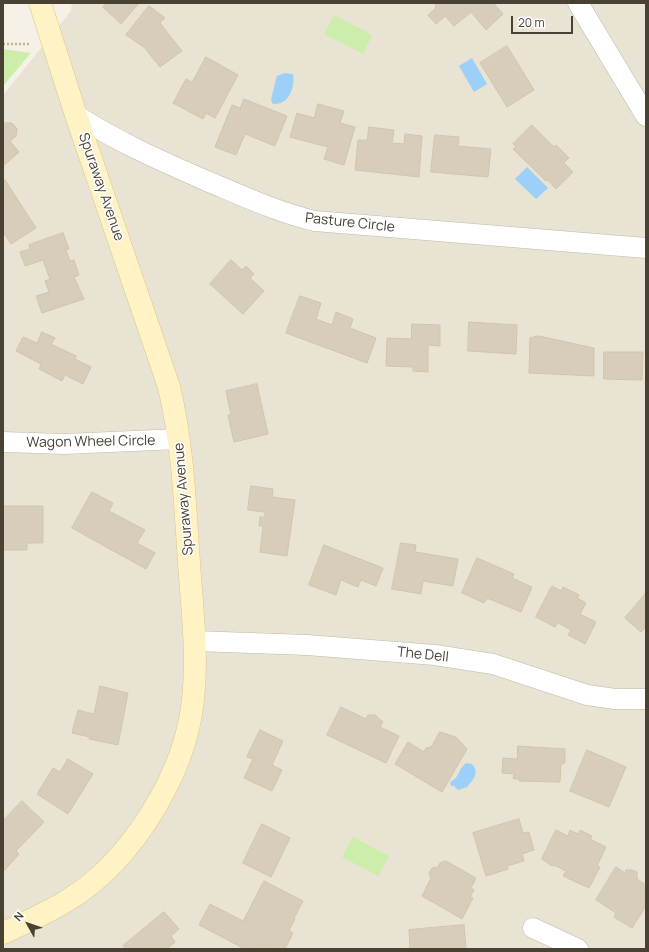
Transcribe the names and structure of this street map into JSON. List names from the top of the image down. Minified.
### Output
{"streets":{"street":["Spuraway Avenue","Pasture Circle","Wagon Wheel Circle","The Dell"]},"crossings":[["Spuraway Avenue","Pasture Circle"],["Spuraway Avenue","Wagon Wheel Circle"],["Spuraway Avenue","The Dell"]],"scale_bar":"20 m","north":"top left"}
